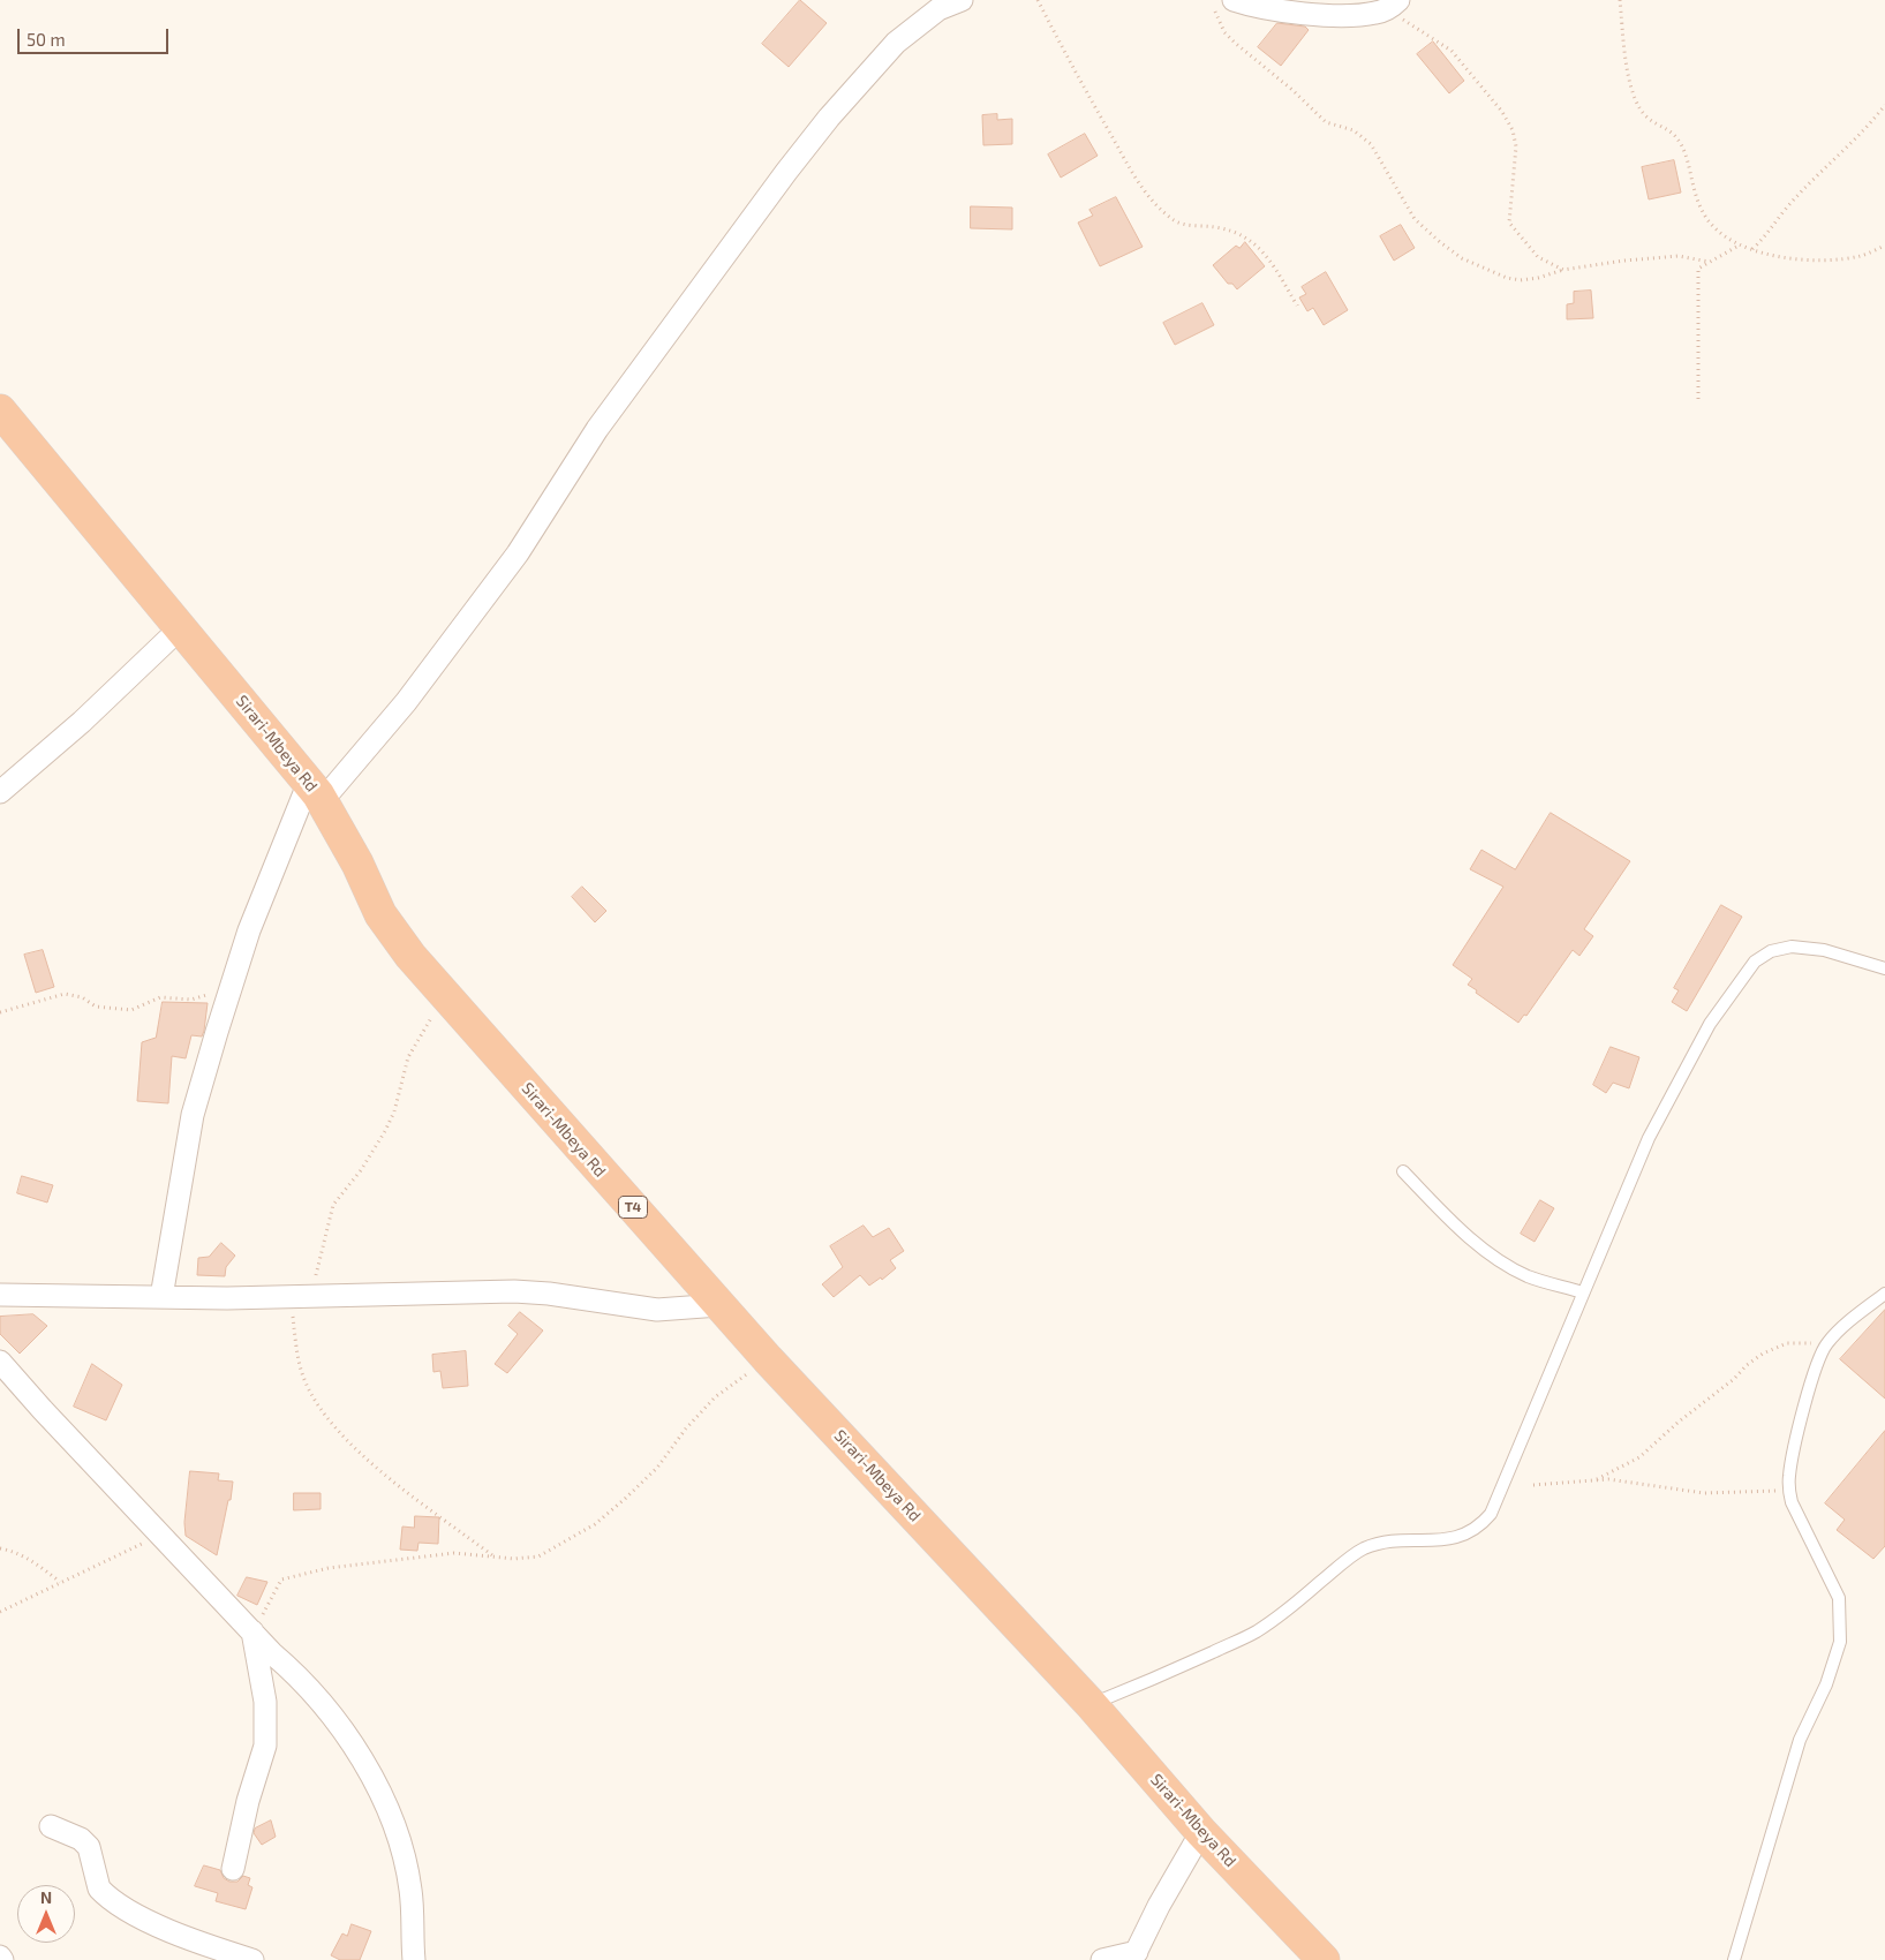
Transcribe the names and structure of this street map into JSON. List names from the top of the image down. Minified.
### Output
{"streets":{"highway":["Sirari-Mbeya Rd","T4"]},"scale_bar":"50 m","north":"top"}
